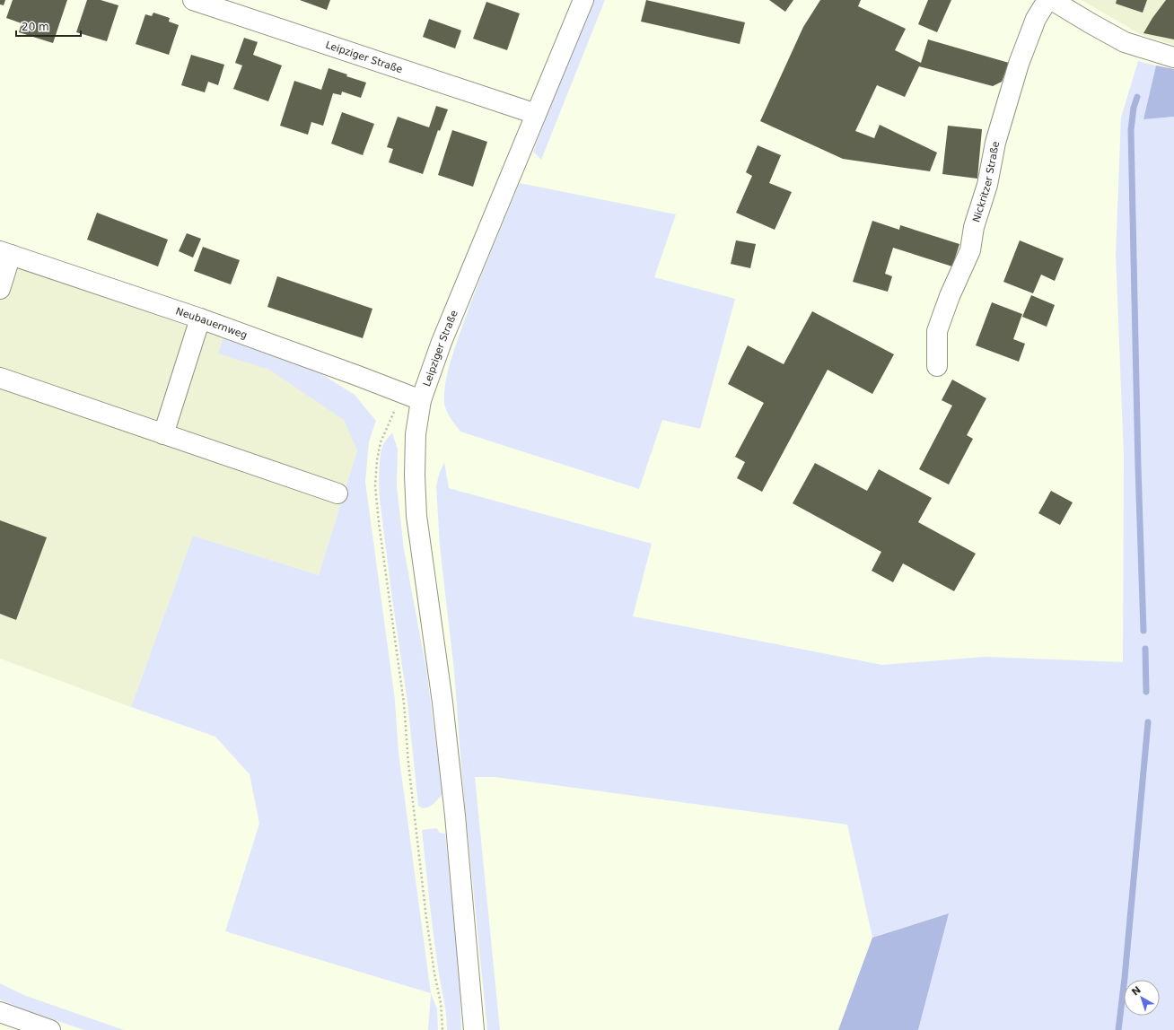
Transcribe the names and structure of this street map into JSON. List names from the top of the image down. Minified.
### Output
{"streets":{"street":["Leipziger Straße","Nickritzer Straße","Neubauernweg"]},"crossings":[["Leipziger Straße","Neubauernweg"]],"scale_bar":"20 m","north":"top left"}
